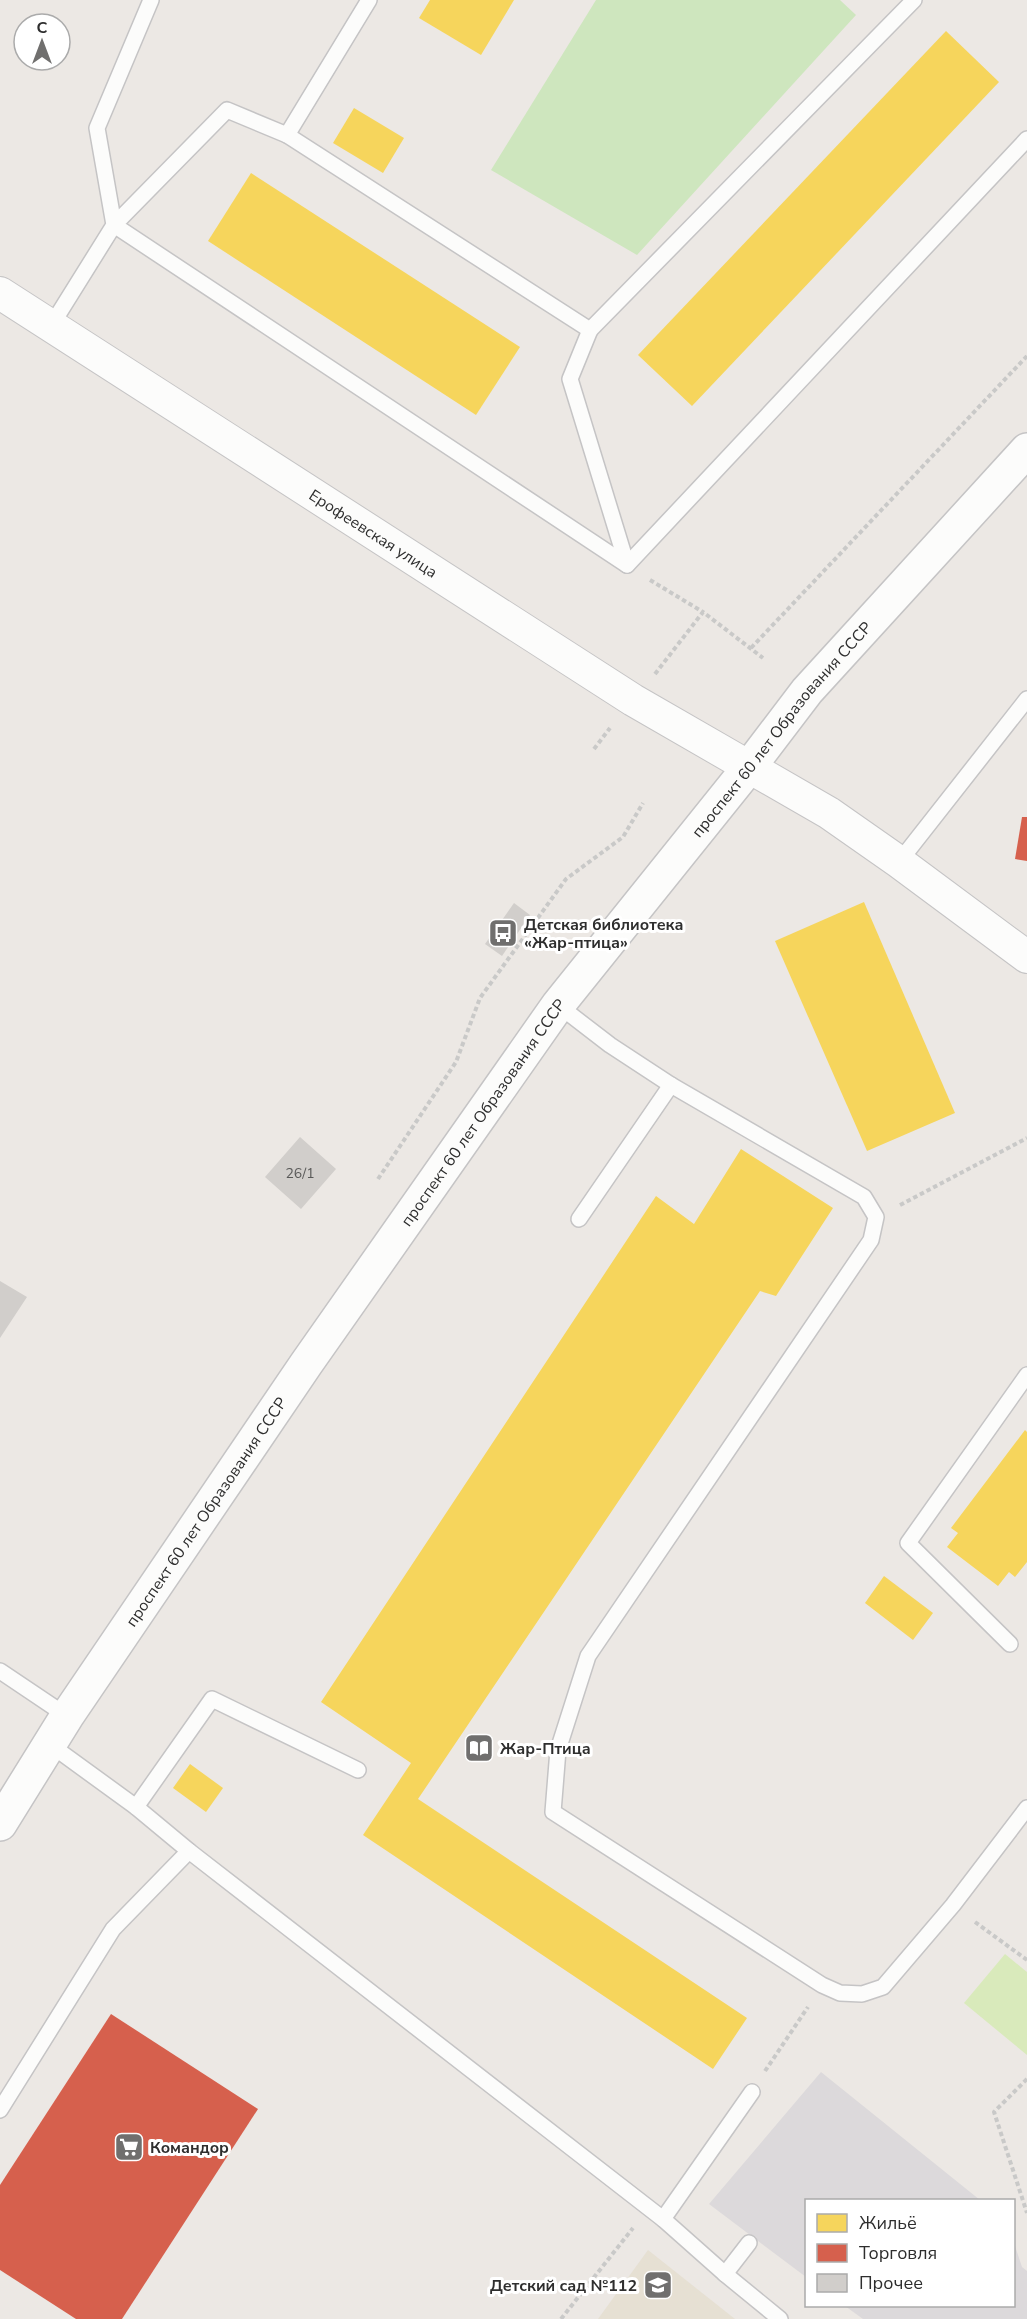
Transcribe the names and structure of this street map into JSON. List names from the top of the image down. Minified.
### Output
{"streets":{"main road":["проспект 60 лет Образования СССР"],"street":["Ерофеевская улица"]},"crossings":[["Ерофеевская улица","проспект 60 лет Образования СССР"]],"places":{"bus stop":["Детская библиотека «Жар-птица»"],"library":["Жар-Птица"],"supermarket":["Командор"],"school or university":["Детский сад №112"]},"house_numbers":["26/1"],"legend":["Жильё","Торговля","Прочее"],"north":"top"}
